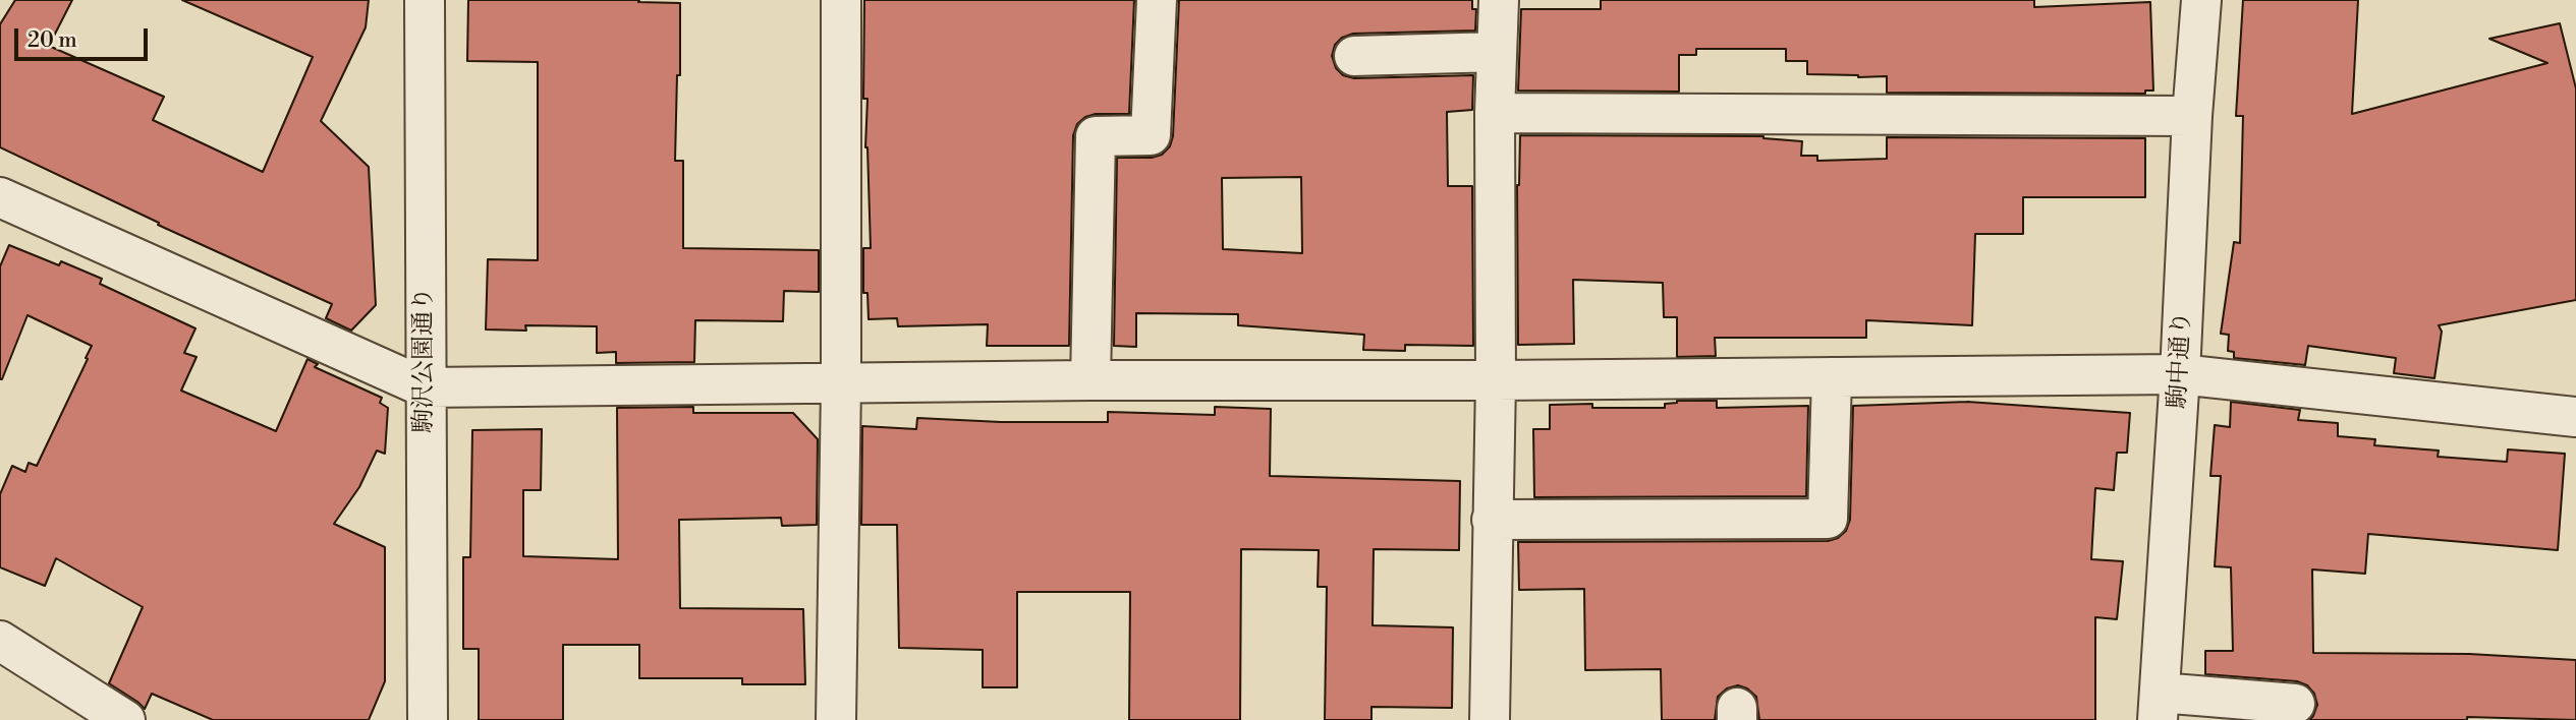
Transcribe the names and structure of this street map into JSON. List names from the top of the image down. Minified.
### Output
{"streets":{"street":["駒沢公園通り","駒中通り"]},"scale_bar":"20 m"}
